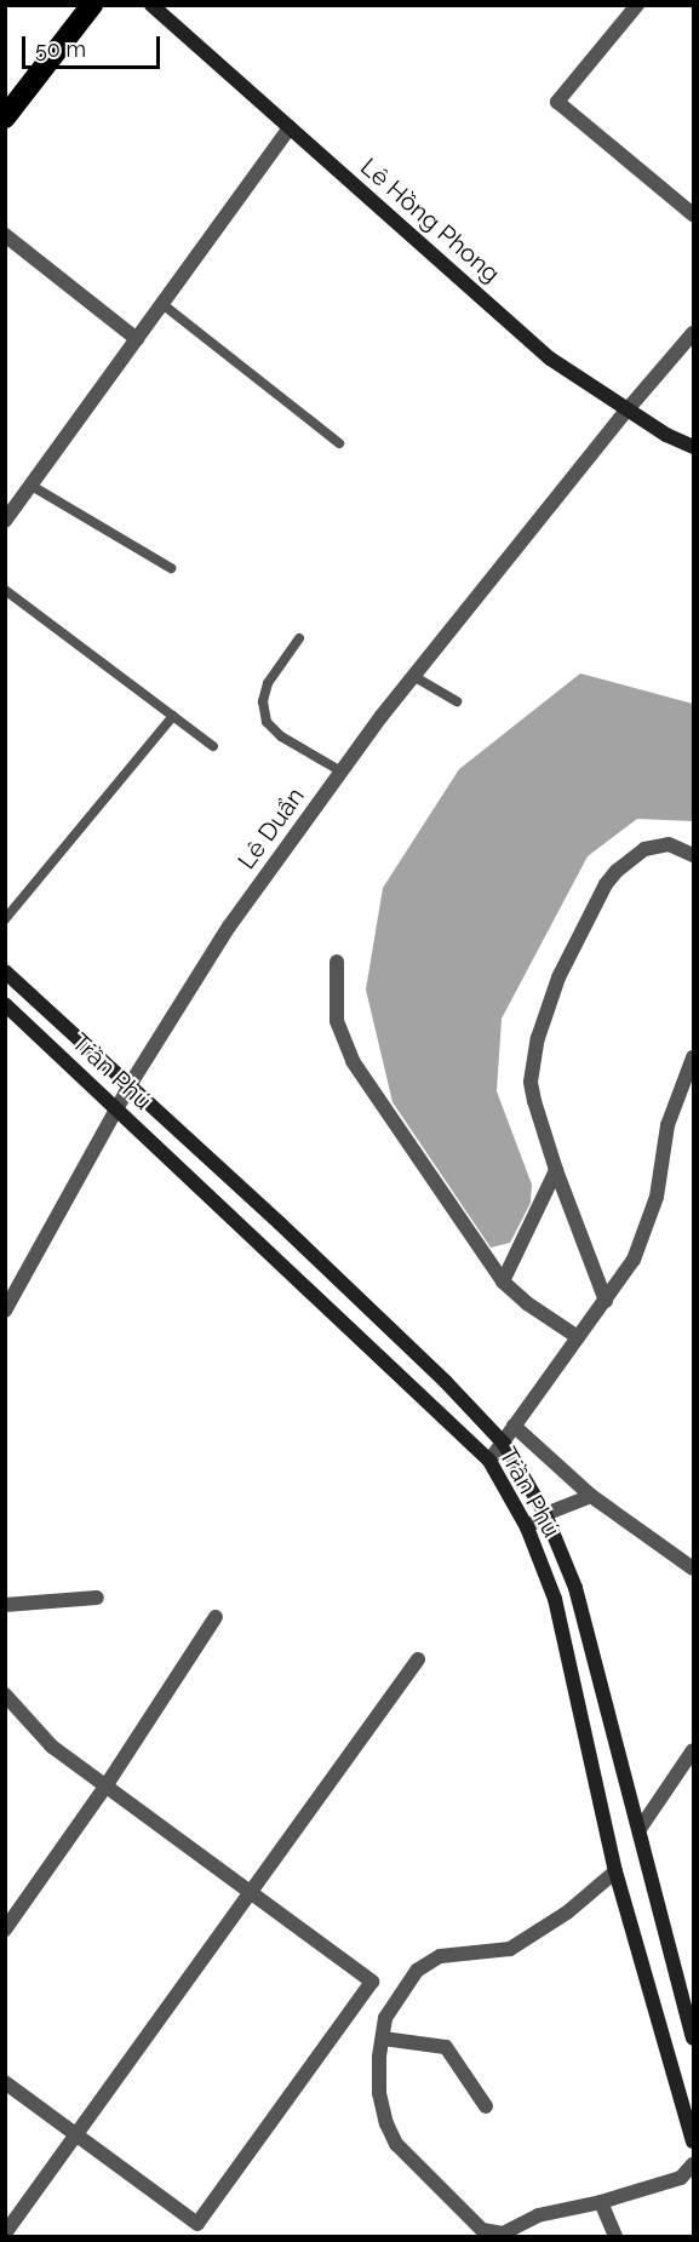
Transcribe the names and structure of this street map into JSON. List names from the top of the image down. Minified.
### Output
{"streets":{"main road":["Lê Hồng Phong","Trần Phú"],"street":["Lê Duẩn"]},"crossings":[["Lê Hồng Phong","Lê Duẩn"],["Lê Duẩn","Trần Phú"]],"scale_bar":"50 m"}
